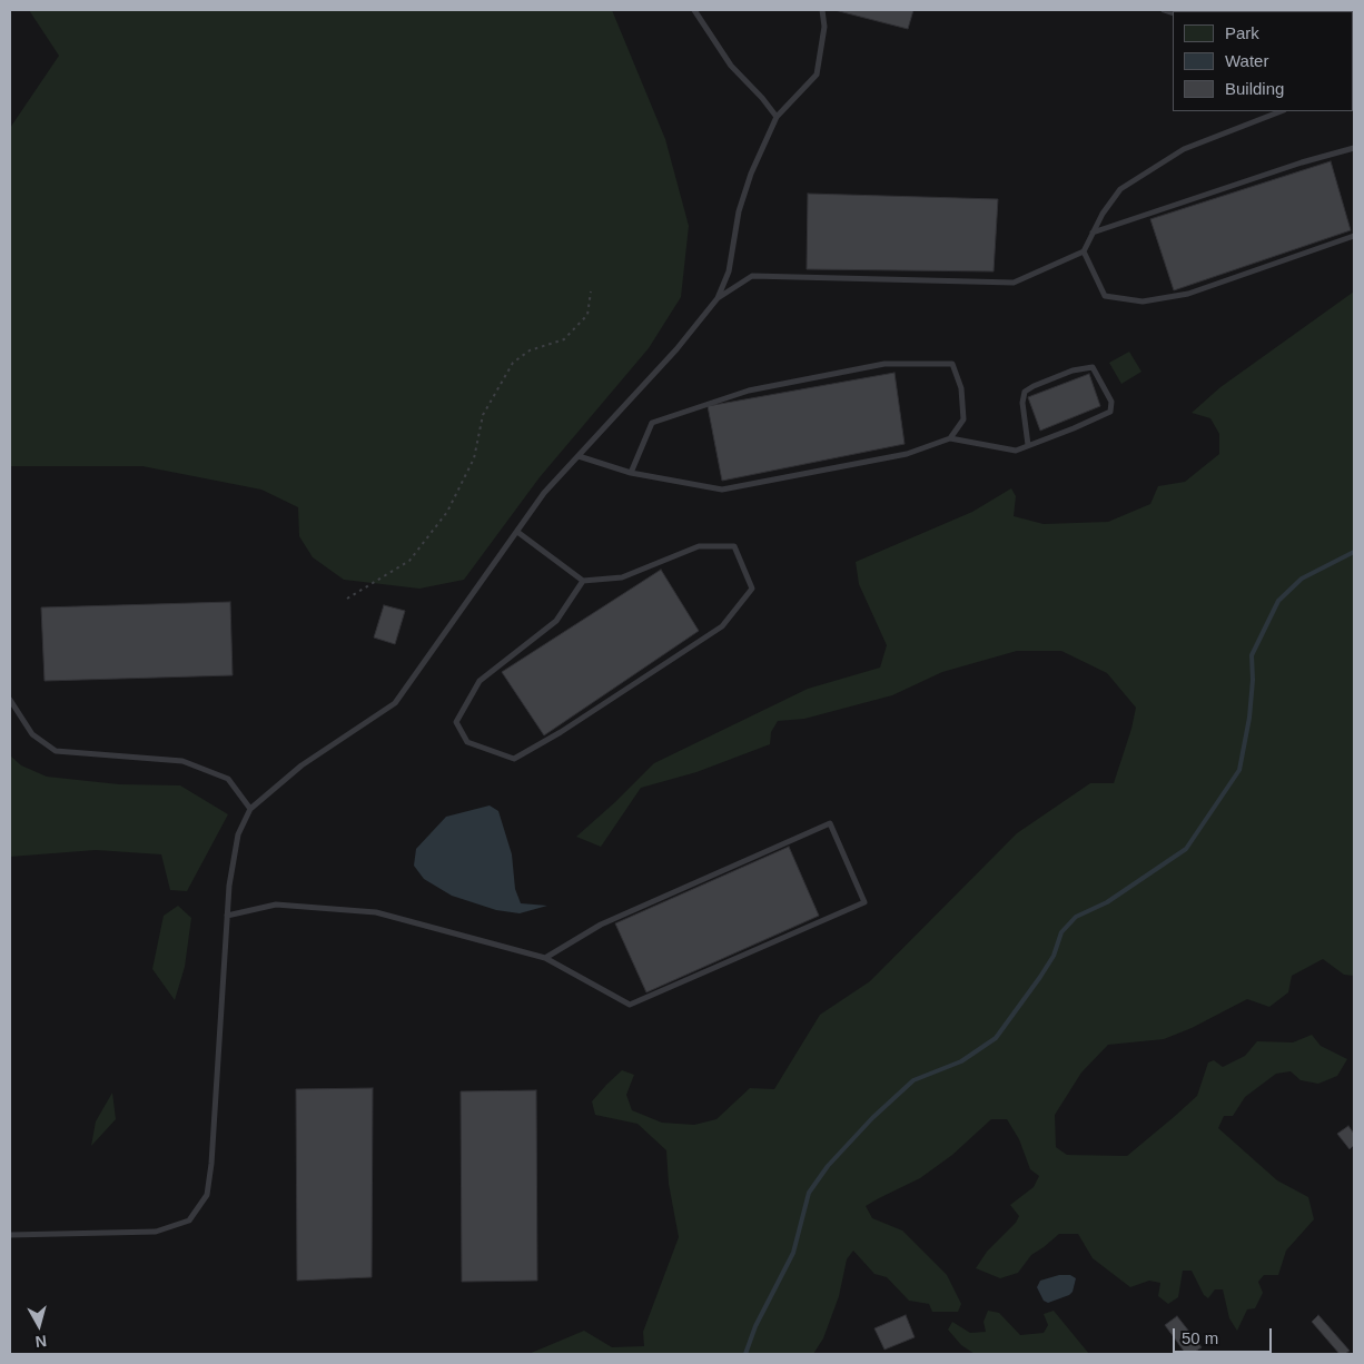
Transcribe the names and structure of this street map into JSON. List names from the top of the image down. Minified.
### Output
{"legend":["Park","Water","Building"],"scale_bar":"50 m","north":"bottom"}
